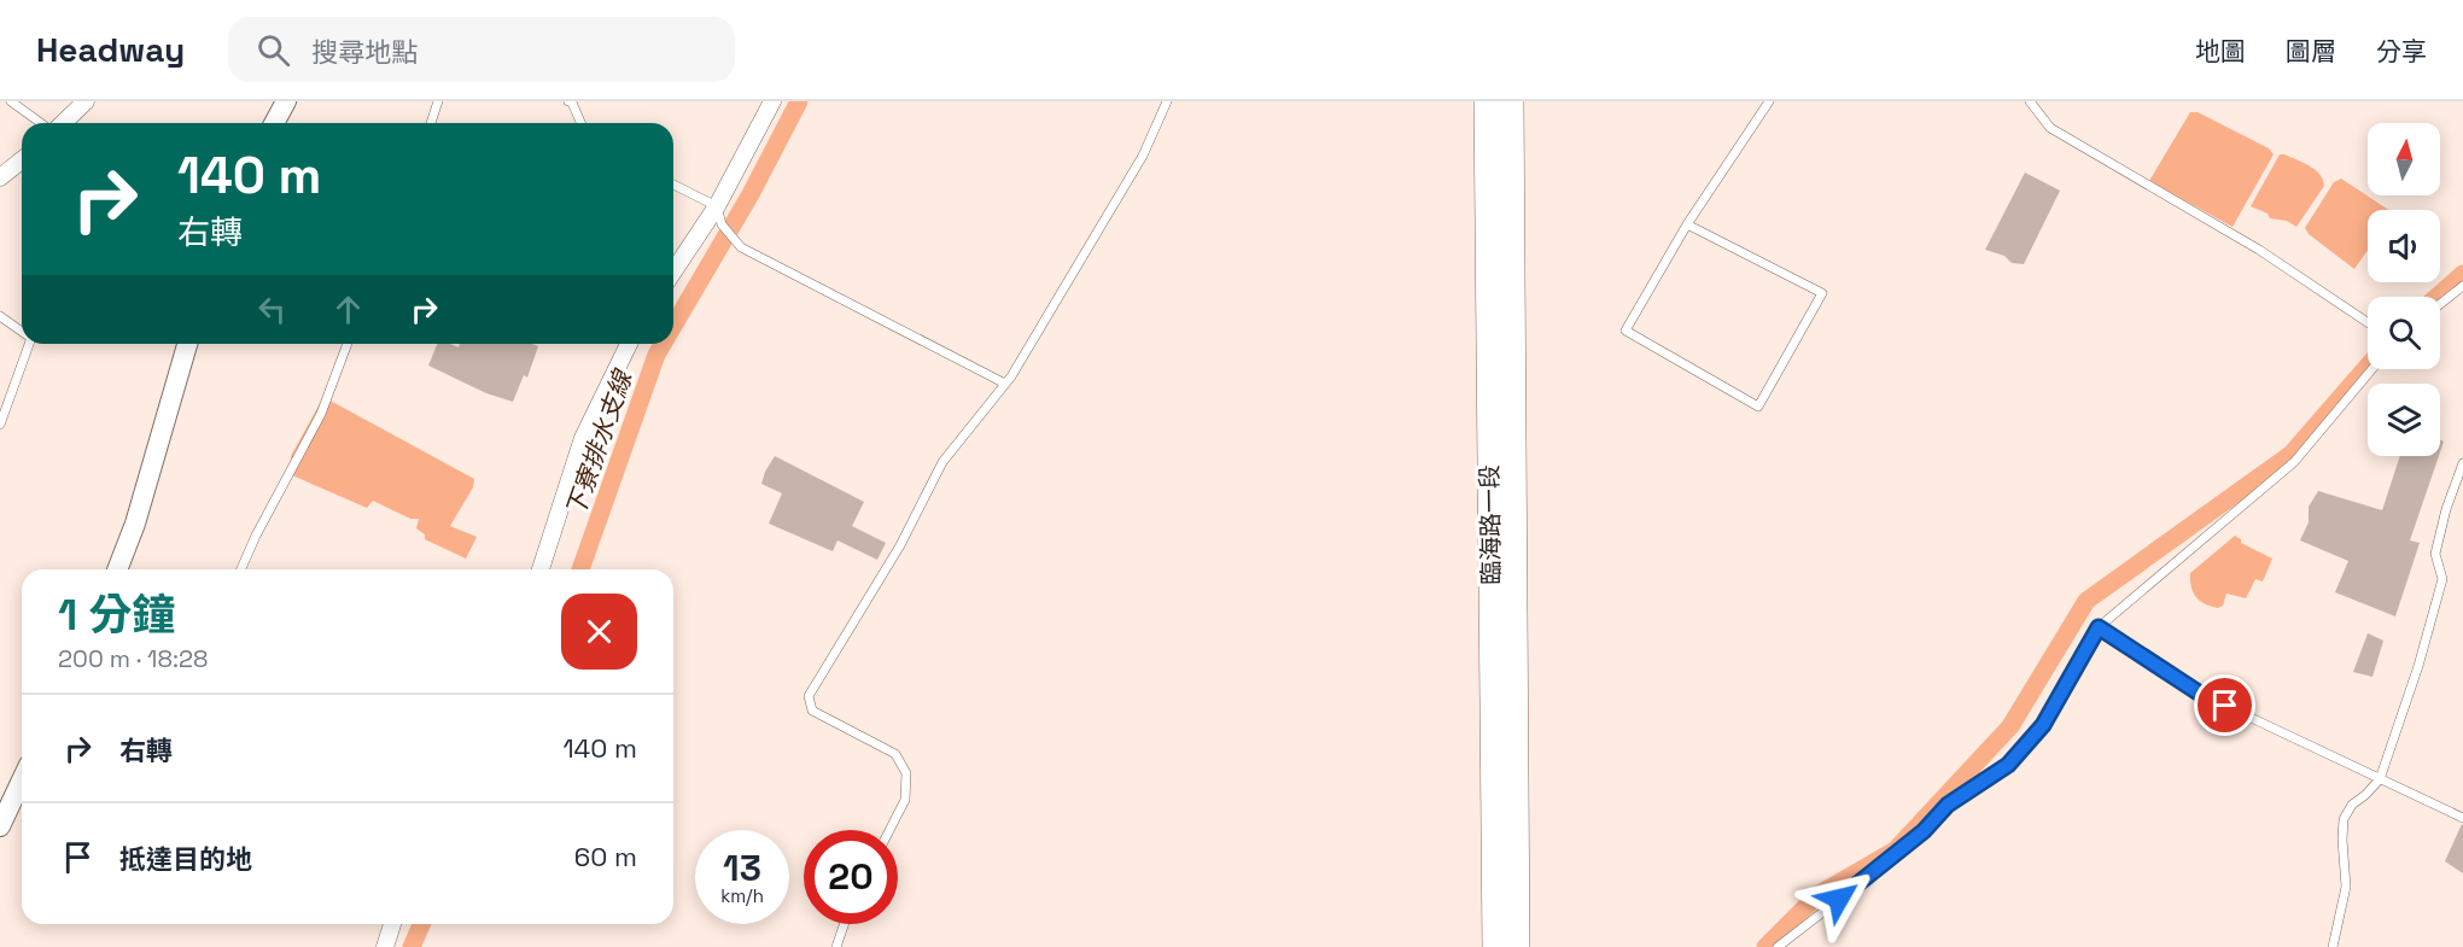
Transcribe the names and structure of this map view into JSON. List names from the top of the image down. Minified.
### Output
{"streets":{"main road":["臨海路一段"]},"water":["下寮排水支線"],"north":"top","page":{"header":"Headway","search":"搜尋地點","nav":["地圖","圖層","分享"],"turn":["140 m","右轉"],"heading":["1 分鐘","200 m · 18:28"],"list":[{"name":"右轉","value":"140 m"},{"name":"抵達目的地","value":"60 m"}],"speed":"13 km/h","limit":"20"}}
